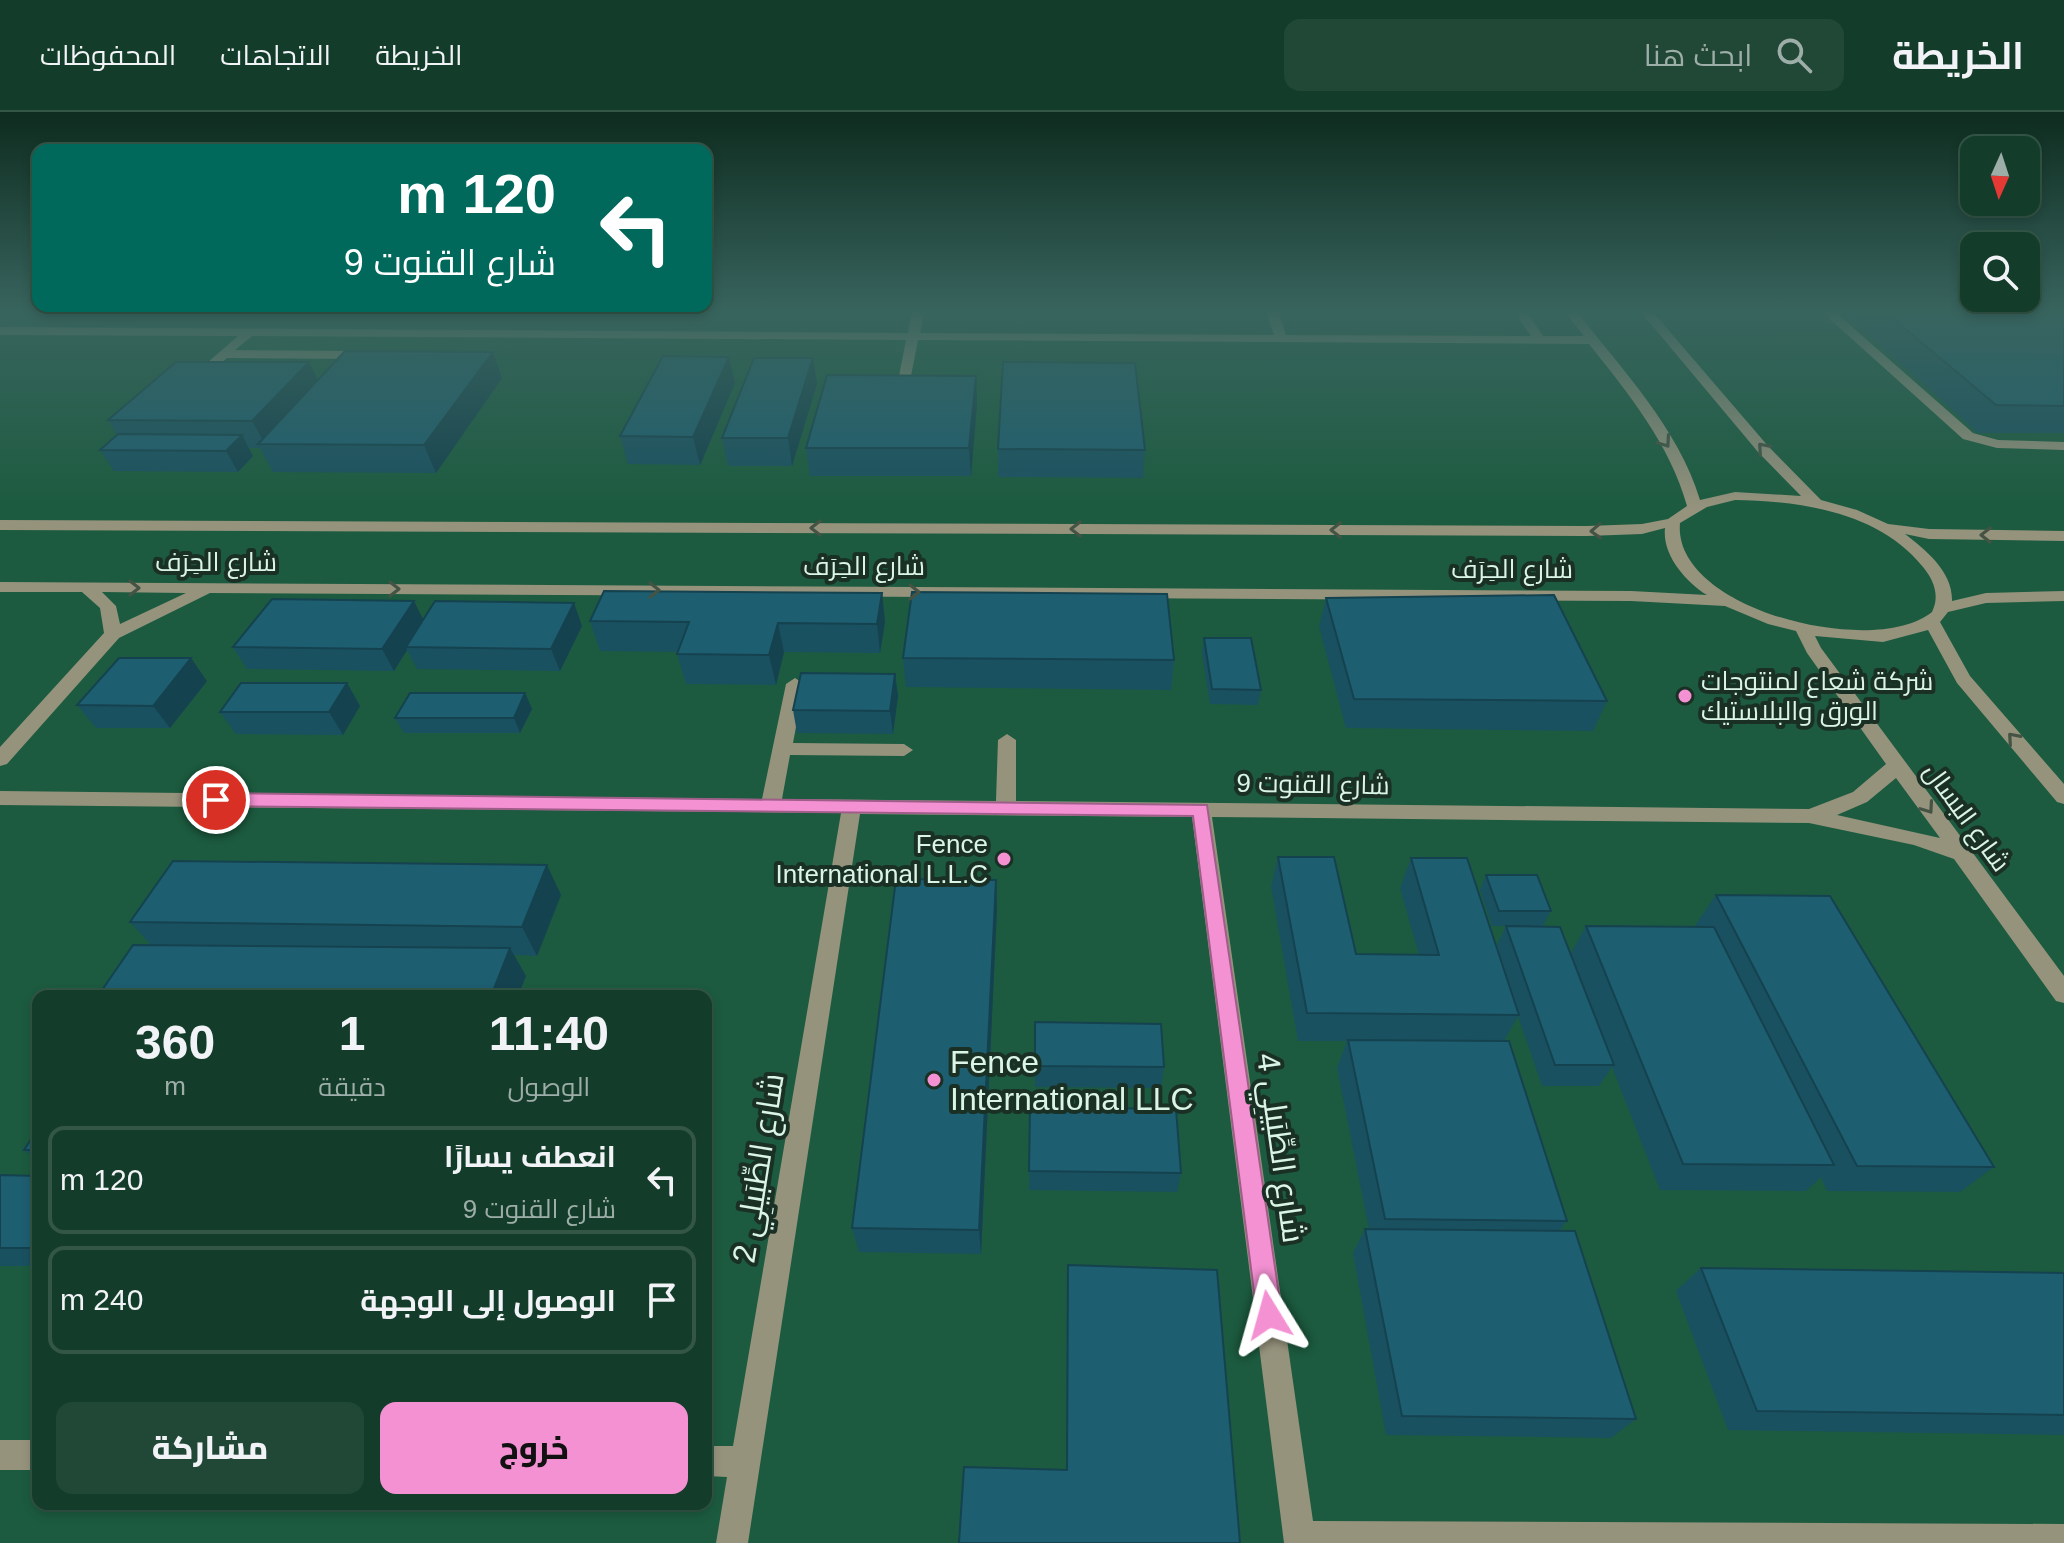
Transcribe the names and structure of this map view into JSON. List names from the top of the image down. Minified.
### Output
{"streets":{"street":["شارع الحِرَف","شارع القنوت 9","شارع البسال","شارع الطِّبَيلِي 4","شارع الطِّبَيلِي 2"]},"crossings":[["شارع القنوت 9","شارع البسال"],["شارع القنوت 9","شارع الطِّبَيلِي 4"],["شارع القنوت 9","شارع الطِّبَيلِي 2"]],"places":["شركة شعاع لمنتوجات الورق والبلاستيك","Fence International L.L.C","Fence International LLC"],"north":"bottom","page":{"header":"الخريطة","search":"ابحث هنا","nav":["الخريطة","الاتجاهات","المحفوظات"],"turn":["120 m","شارع القنوت 9"],"eta":["11:40","الوصول","1","دقيقة","360","m"],"list":[{"name":"انعطف يسارًا","note":"شارع القنوت 9","value":"120 m"},{"name":"الوصول إلى الوجهة","value":"240 m"}],"buttons":["خروج","مشاركة"]}}
